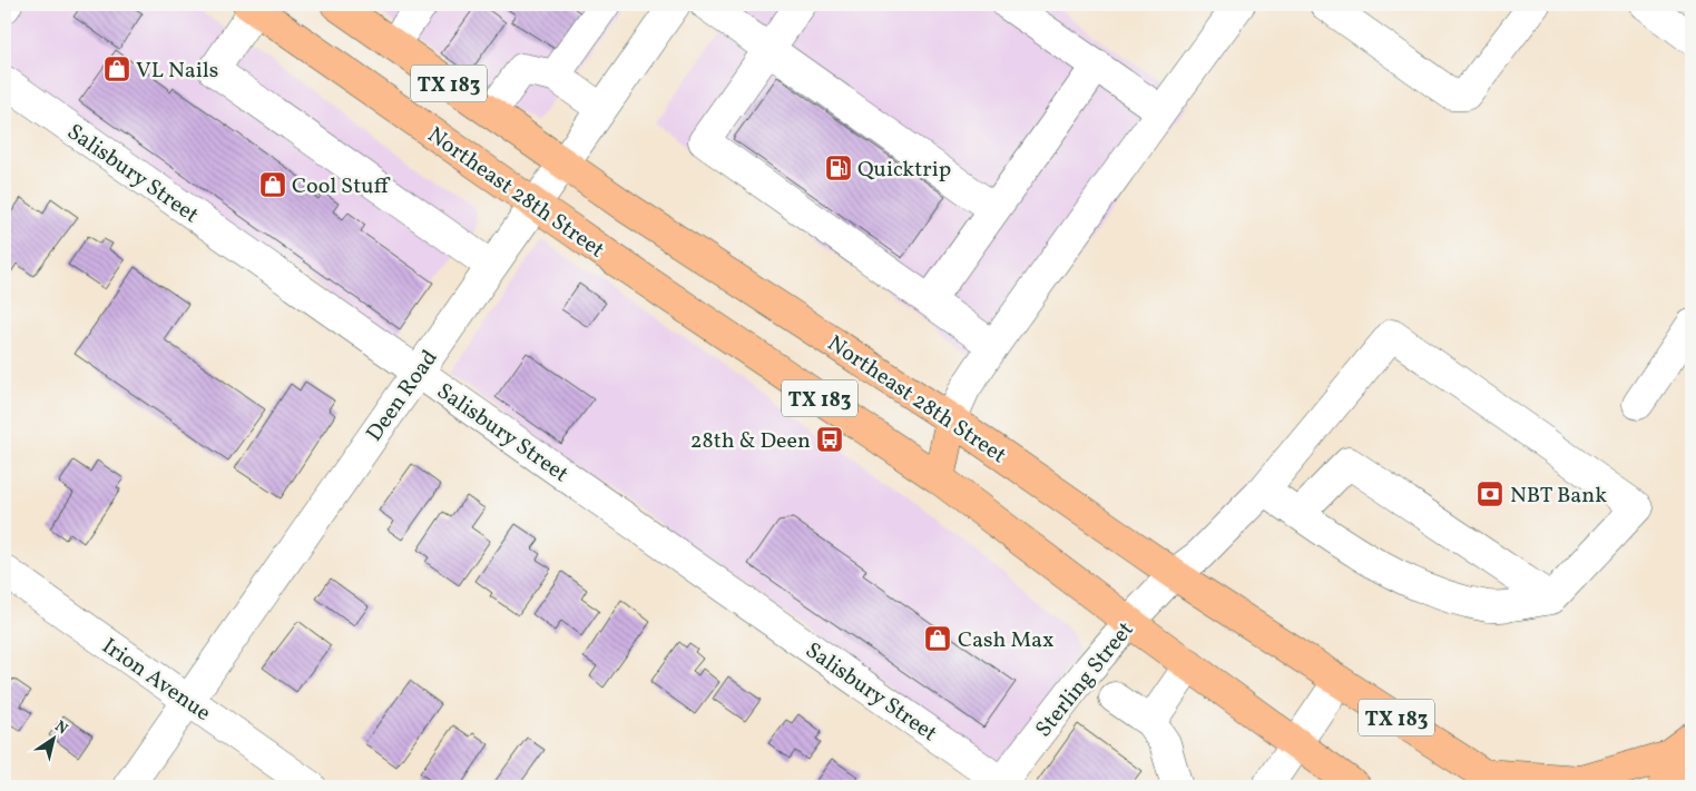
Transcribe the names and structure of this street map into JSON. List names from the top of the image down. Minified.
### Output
{"streets":{"main road":["TX 183","Northeast 28th Street"],"street":["Salisbury Street","Deen Road","Irion Avenue","Sterling Street"]},"crossings":[["Salisbury Street","Deen Road"],["Salisbury Street","Sterling Street"],["Northeast 28th Street","Deen Road"],["Northeast 28th Street","Sterling Street"],["Deen Road","Irion Avenue"]],"places":{"shop":["VL Nails","Cool Stuff","Cash Max"],"fuel station":["Quicktrip"],"bus stop":["28th & Deen"],"bank":["NBT Bank"]},"north":"top right"}
